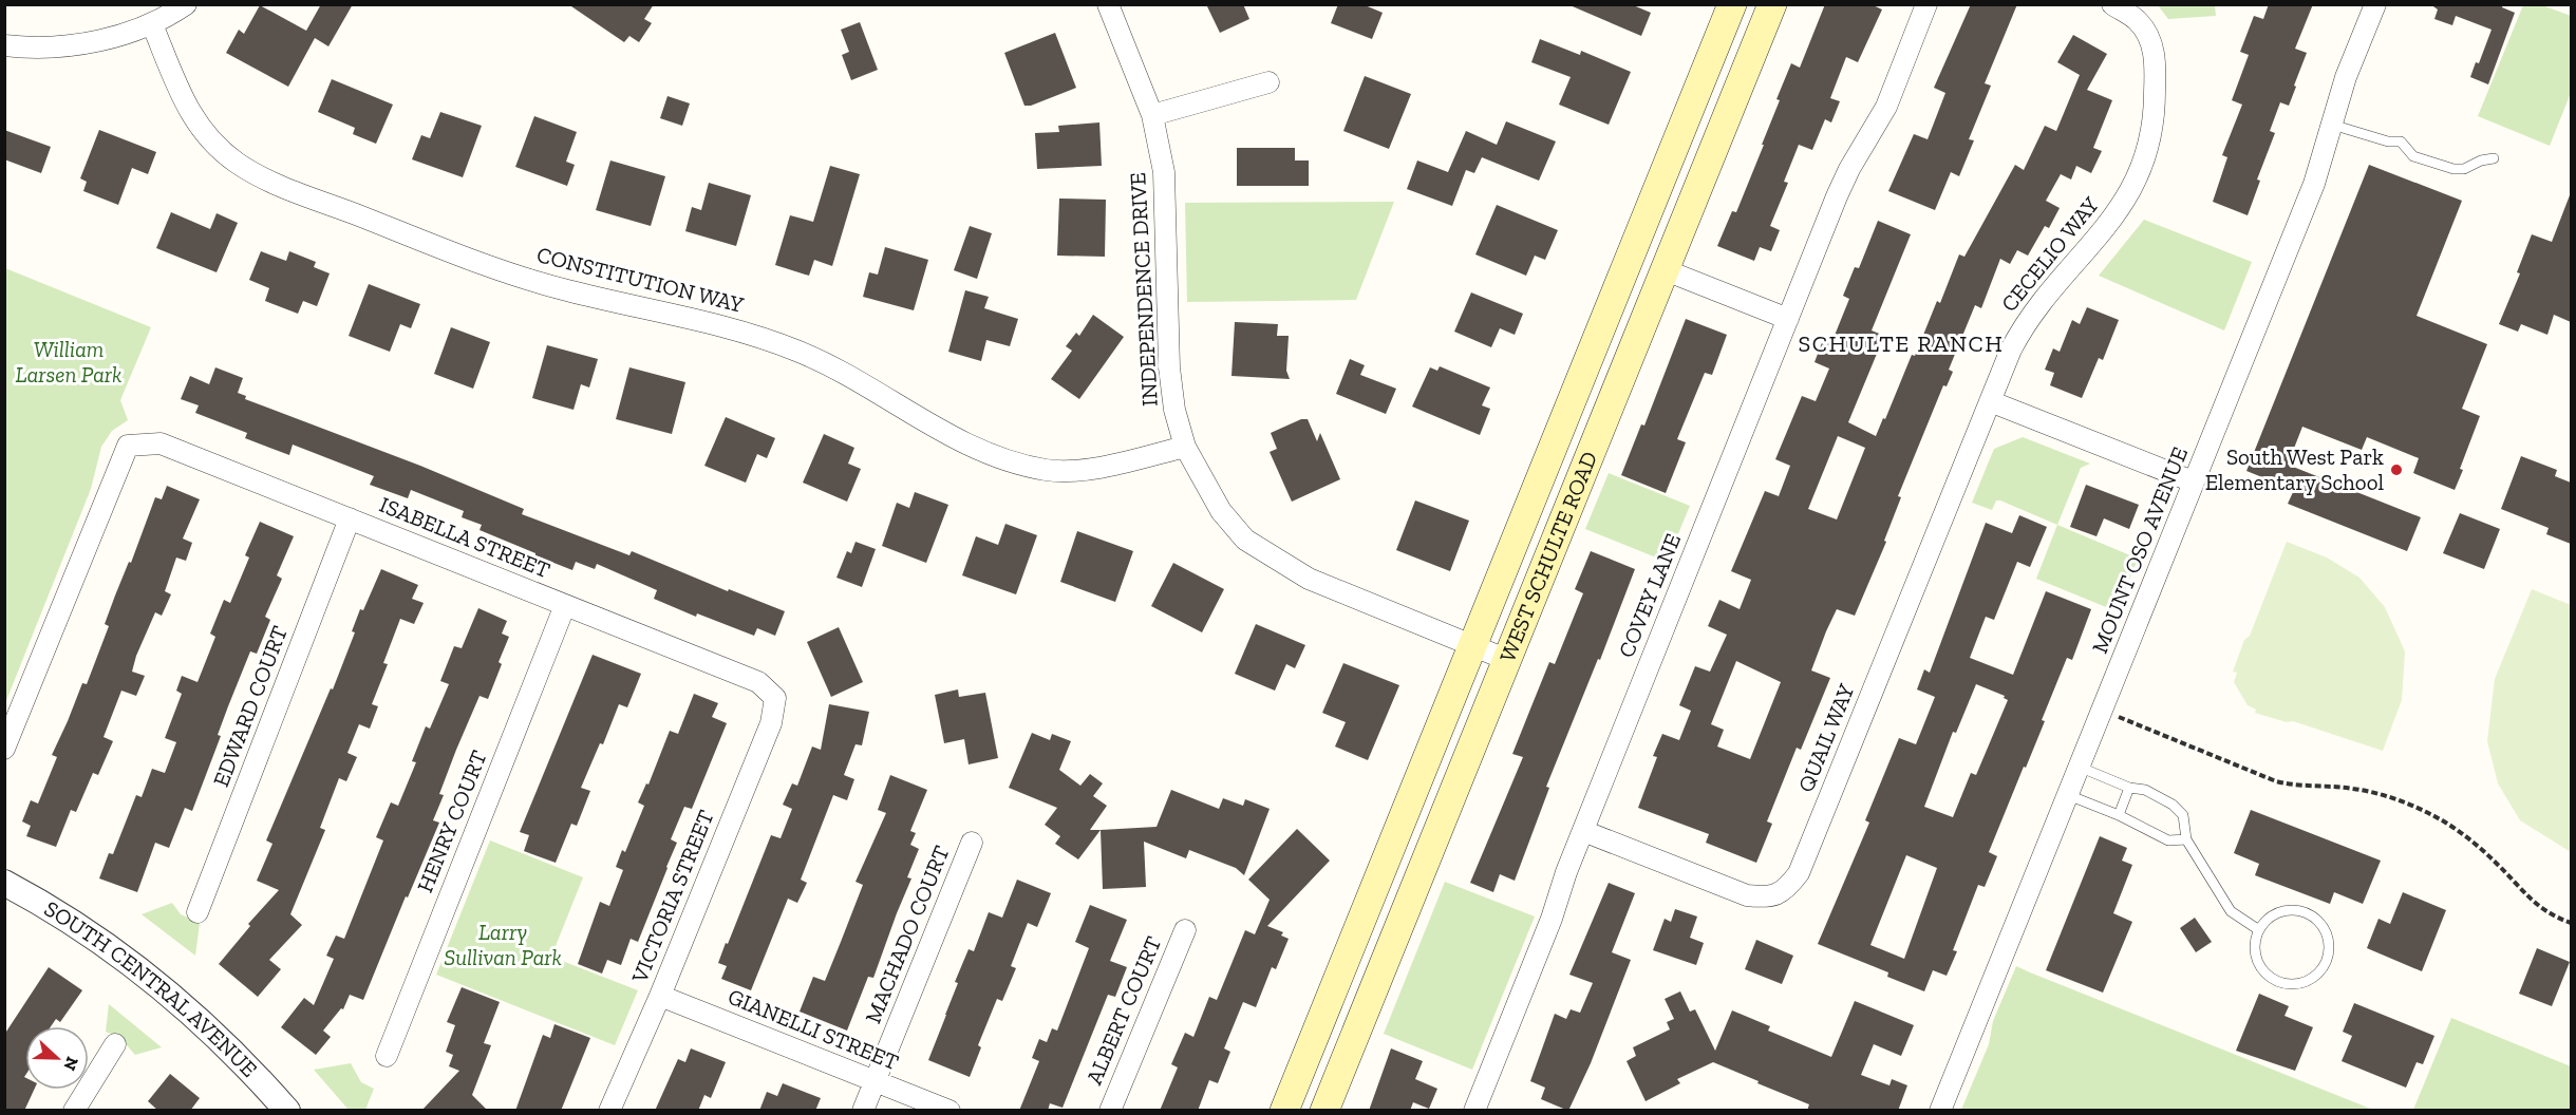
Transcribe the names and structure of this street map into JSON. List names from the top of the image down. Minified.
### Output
{"streets":{"main road":["WEST SCHULTE ROAD"],"street":["CECELIO WAY","CONSTITUTION WAY","INDEPENDENCE DRIVE","ISABELLA STREET","MOUNT OSO AVENUE","COVEY LANE","EDWARD COURT","QUAIL WAY","HENRY COURT","VICTORIA STREET","MACHADO COURT","SOUTH CENTRAL AVENUE","ALBERT COURT","GIANELLI STREET"]},"crossings":[["CECELIO WAY","QUAIL WAY"],["CONSTITUTION WAY","INDEPENDENCE DRIVE"],["INDEPENDENCE DRIVE","WEST SCHULTE ROAD"],["ISABELLA STREET","EDWARD COURT"],["ISABELLA STREET","HENRY COURT"],["ISABELLA STREET","VICTORIA STREET"],["COVEY LANE","QUAIL WAY"],["VICTORIA STREET","GIANELLI STREET"],["MACHADO COURT","GIANELLI STREET"]],"districts":["SCHULTE RANCH"],"parks":["William Larsen Park","Larry Sullivan Park"],"places":["South West Park Elementary School"],"north":"right"}
